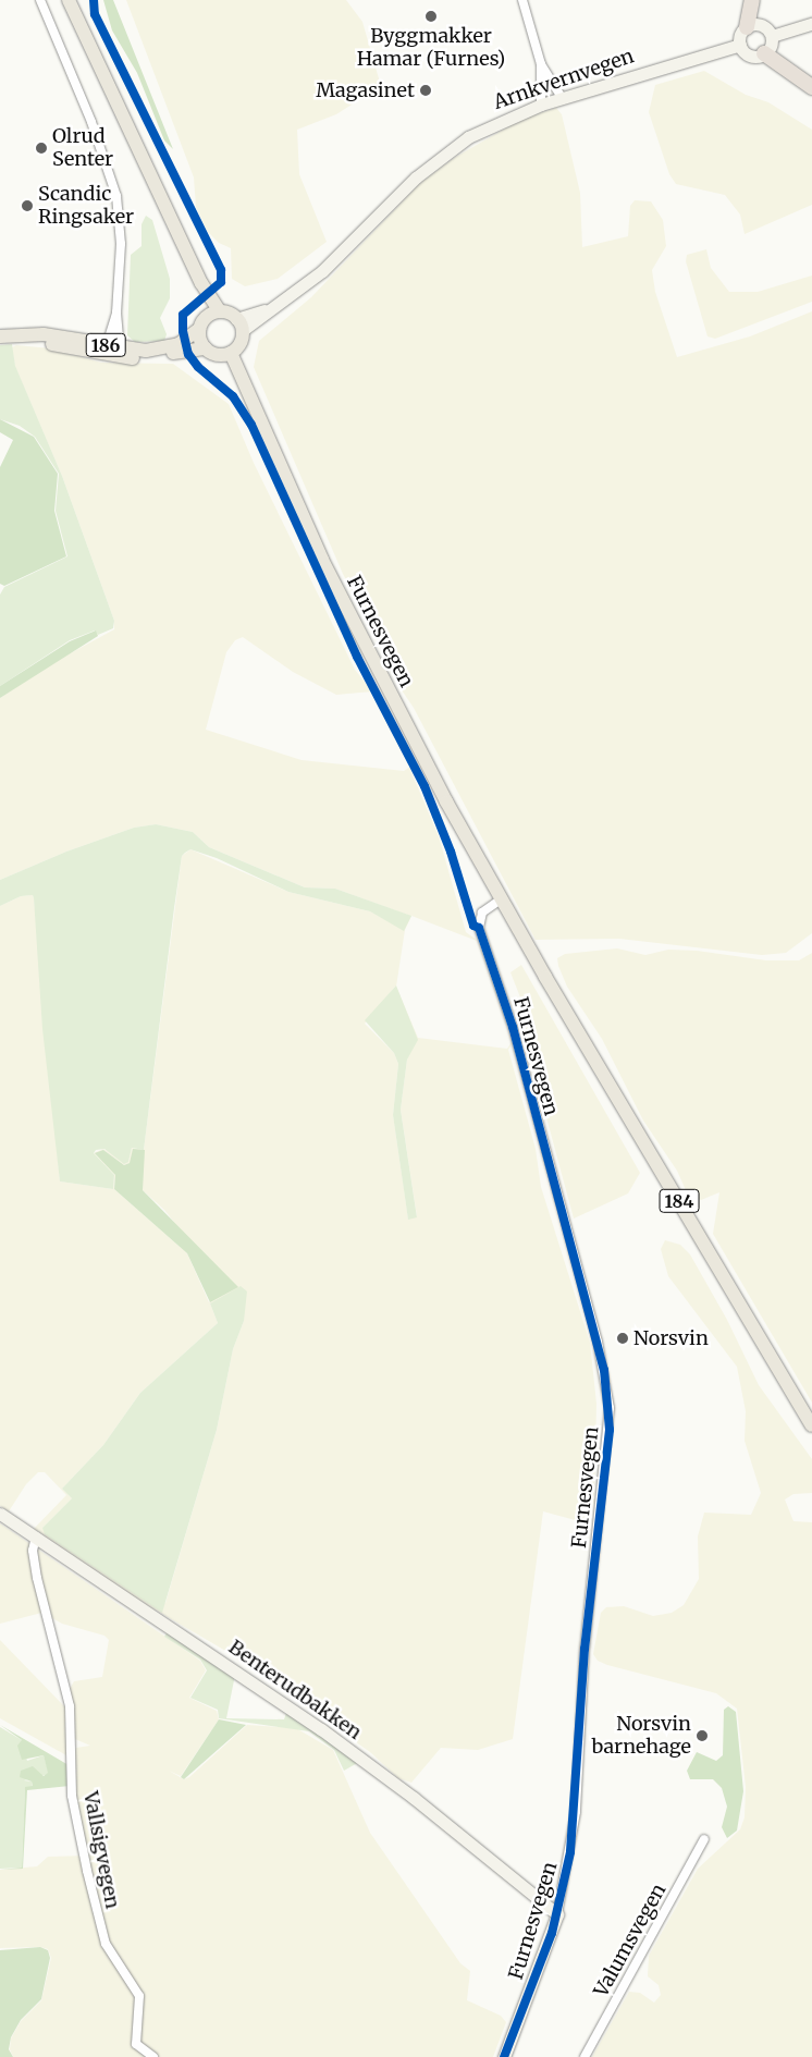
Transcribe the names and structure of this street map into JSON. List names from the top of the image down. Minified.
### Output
{"streets":{"main road":["Arnkvernvegen","186","Furnesvegen","184","Benterudbakken"],"street":["Vallsigvegen","Valumsvegen"]},"crossings":[["Arnkvernvegen","186"],["Arnkvernvegen","Furnesvegen"],["186","Furnesvegen"],["Furnesvegen","184"],["Furnesvegen","Benterudbakken"],["Benterudbakken","Vallsigvegen"]],"places":["Byggmakker Hamar (Furnes)","Magasinet","Olrud Senter","Scandic Ringsaker","Norsvin","Norsvin barnehage"]}
